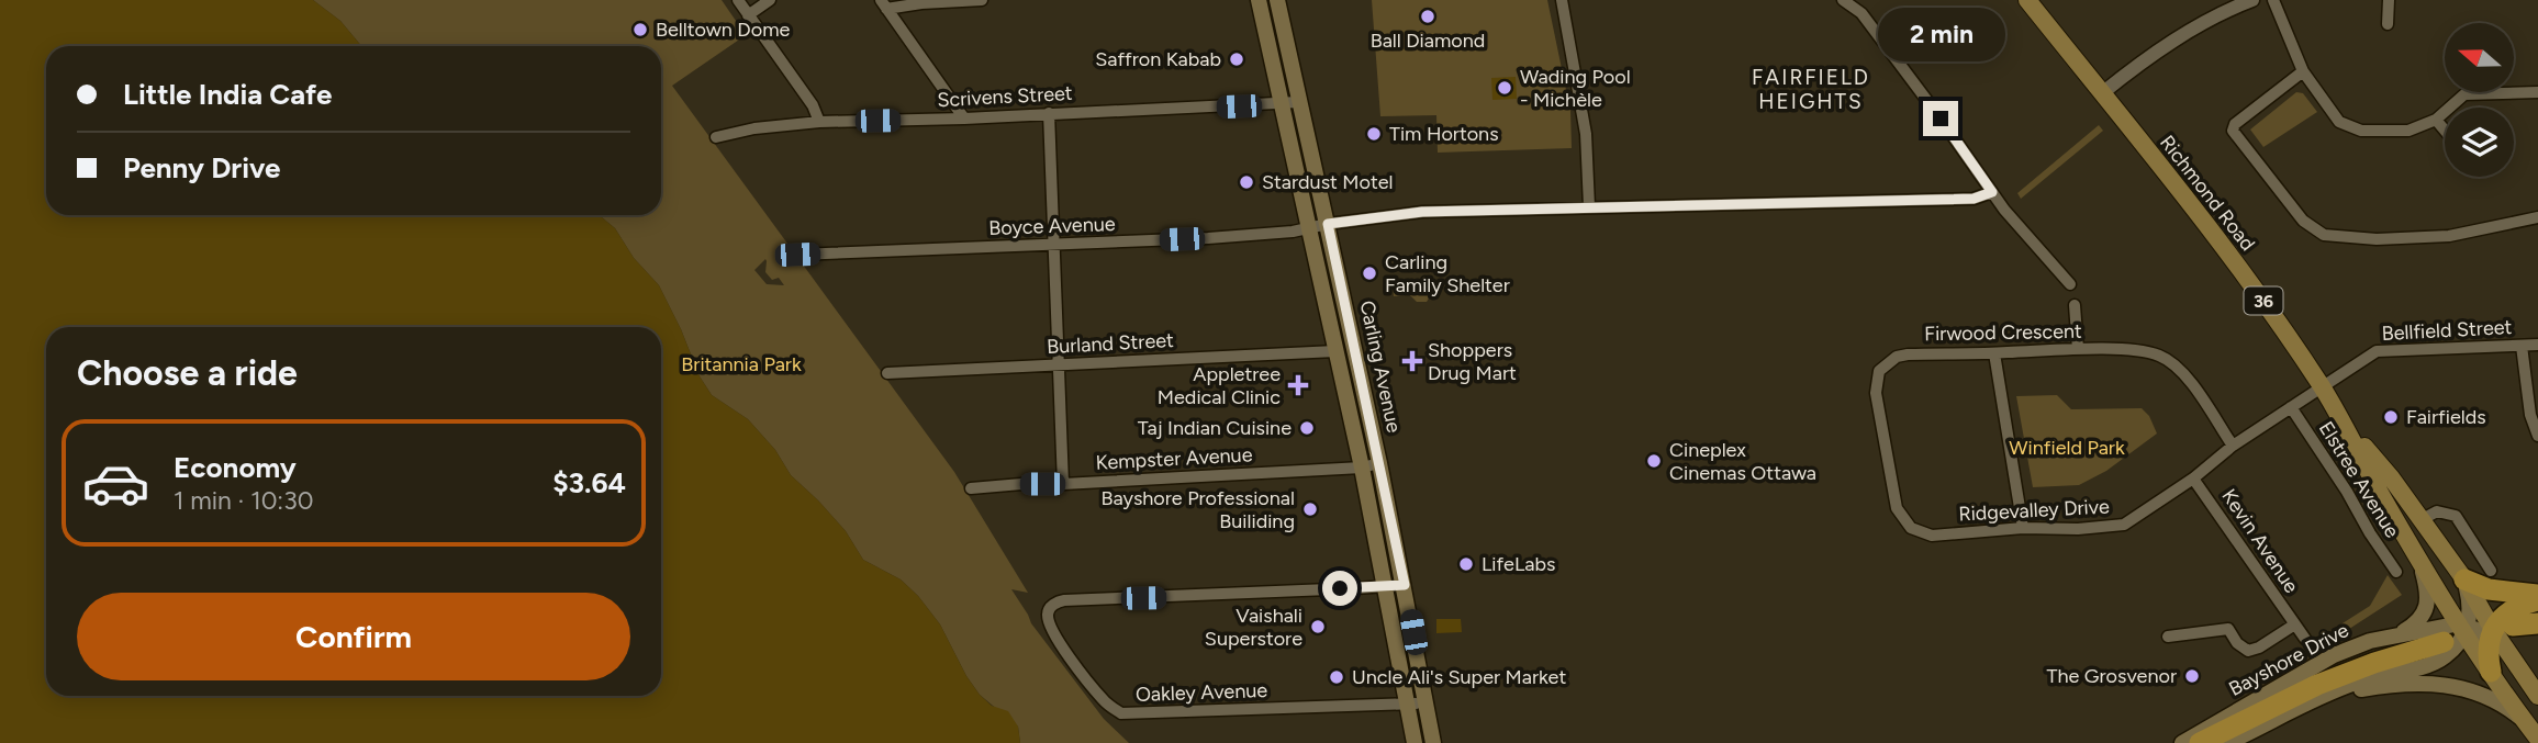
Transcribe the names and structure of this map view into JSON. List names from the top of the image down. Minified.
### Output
{"streets":{"main road":["Richmond Road","36","Carling Avenue","Bayshore Drive"],"street":["Scrivens Street","Boyce Avenue","Bellfield Street","Firwood Crescent","Burland Street","Kempster Avenue","Elstree Avenue","Ridgevalley Drive","Kevin Avenue","Oakley Avenue"]},"crossings":[["Scrivens Street","Carling Avenue"],["Richmond Road","Bellfield Street"],["Richmond Road","Ridgevalley Drive"],["Richmond Road","Bayshore Drive"],["Boyce Avenue","Carling Avenue"],["Bellfield Street","Ridgevalley Drive"],["Firwood Crescent","Ridgevalley Drive"],["Burland Street","Carling Avenue"],["Carling Avenue","Kempster Avenue"],["Carling Avenue","Oakley Avenue"],["Elstree Avenue","Ridgevalley Drive"],["Ridgevalley Drive","Kevin Avenue"]],"districts":["FAIRFIELD HEIGHTS"],"parks":["Britannia Park","Winfield Park"],"places":{"other":["Ball Diamond","Belltown Dome","Saffron Kabab","Wading Pool - Michèle","Tim Hortons","Stardust Motel","Carling Family Shelter","Fairfields","Taj Indian Cuisine","Cineplex Cinemas Ottawa","Bayshore Professional Builiding","LifeLabs","Vaishali Superstore","The Grosvenor","Uncle Ali's Super Market"],"health":["Shoppers Drug Mart","Appletree Medical Clinic"]},"north":"left","page":{"bubble":"2 min","banner":["Little India Cafe","Penny Drive"],"heading":"Choose a ride","list":[{"name":"Economy","note":"1 min · 10:30","value":"$3.64"}],"buttons":"Confirm"}}
